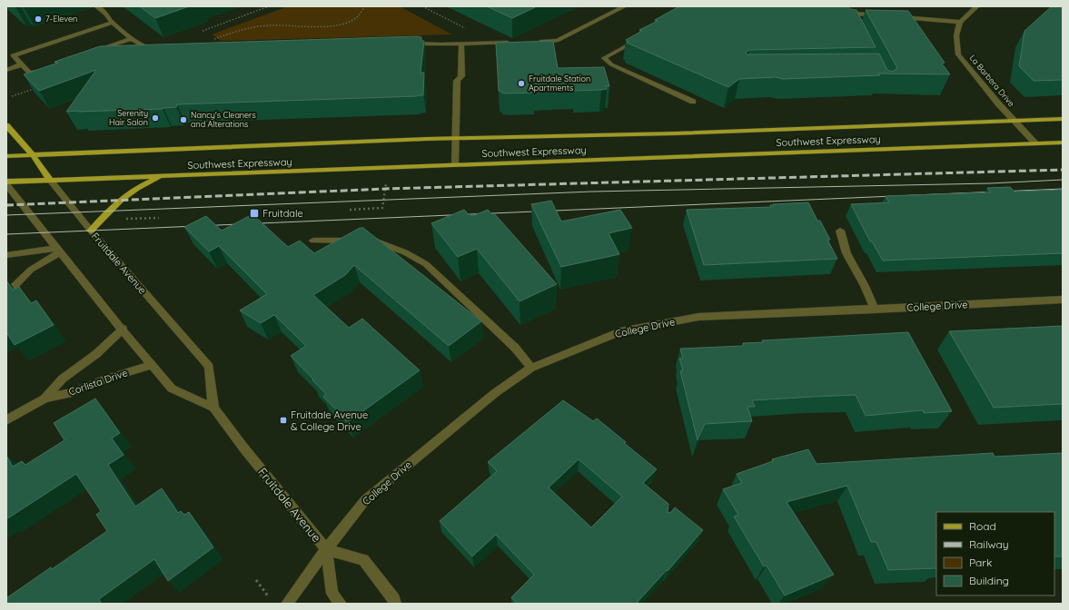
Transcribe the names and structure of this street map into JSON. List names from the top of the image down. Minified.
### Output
{"streets":{"main road":["Southwest Expressway","Fruitdale Avenue"],"street":["La Barbera Drive","College Drive","Corlista Drive"]},"crossings":[["La Barbera Drive","Southwest Expressway"],["Southwest Expressway","Fruitdale Avenue"],["Fruitdale Avenue","College Drive"],["Fruitdale Avenue","Corlista Drive"]],"places":{"other":["7-Eleven","Fruitdale Station Apartments","Serenity Hair Salon","Nancy's Cleaners and Alterations"],"transit":["Fruitdale","Fruitdale Avenue & College Drive"]},"legend":["Road","Railway","Park","Building"]}
